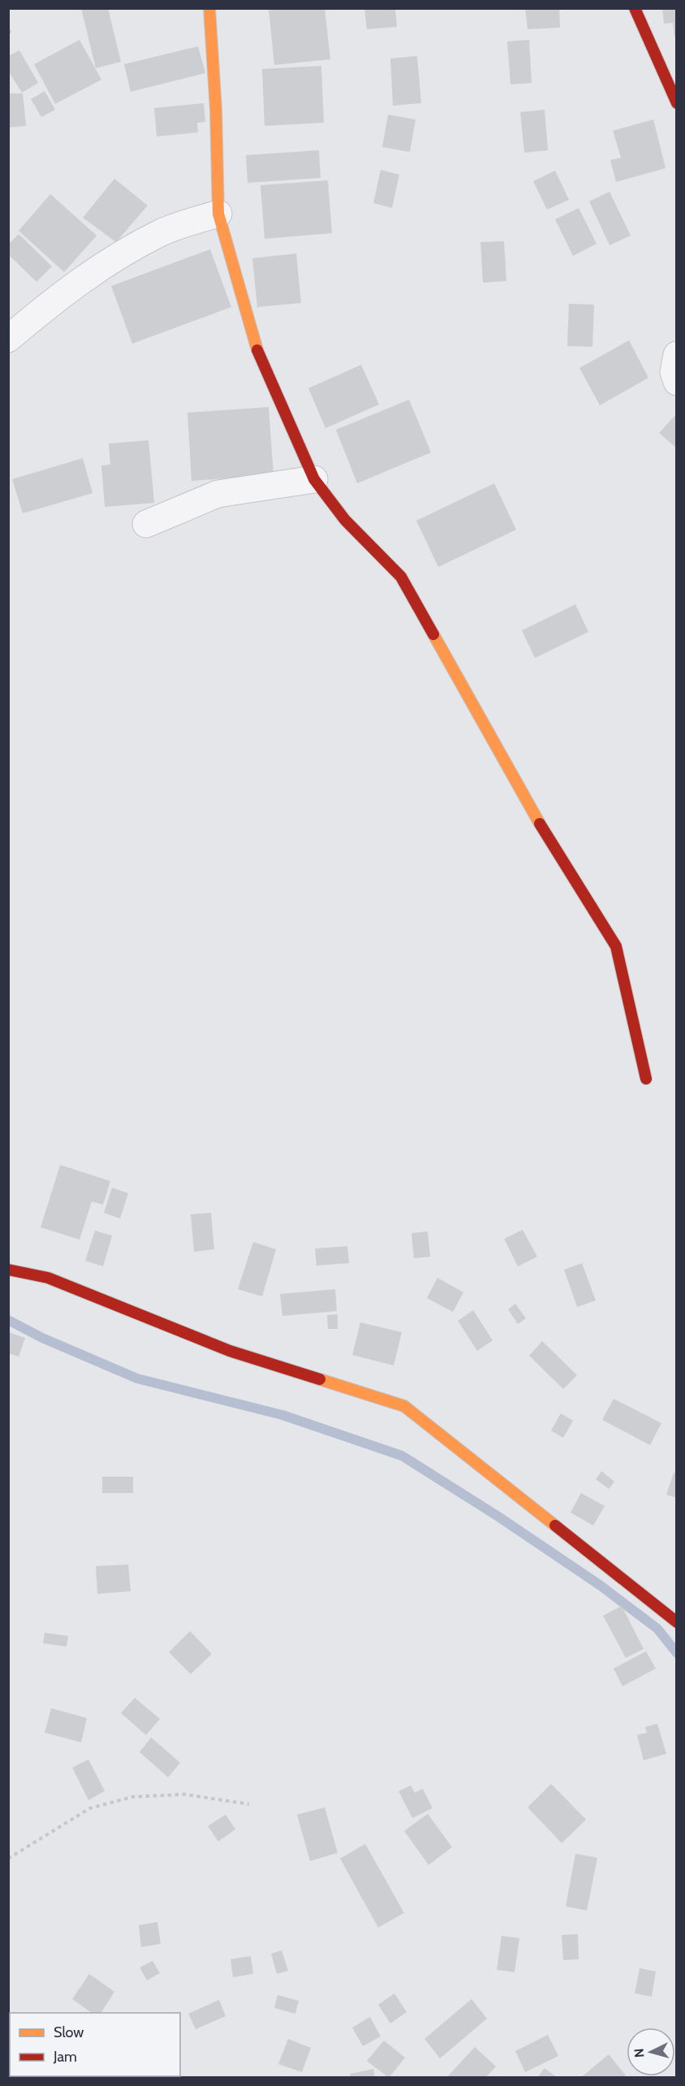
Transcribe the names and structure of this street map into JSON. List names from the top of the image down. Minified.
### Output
{"legend":["Slow","Jam"],"north":"left"}
